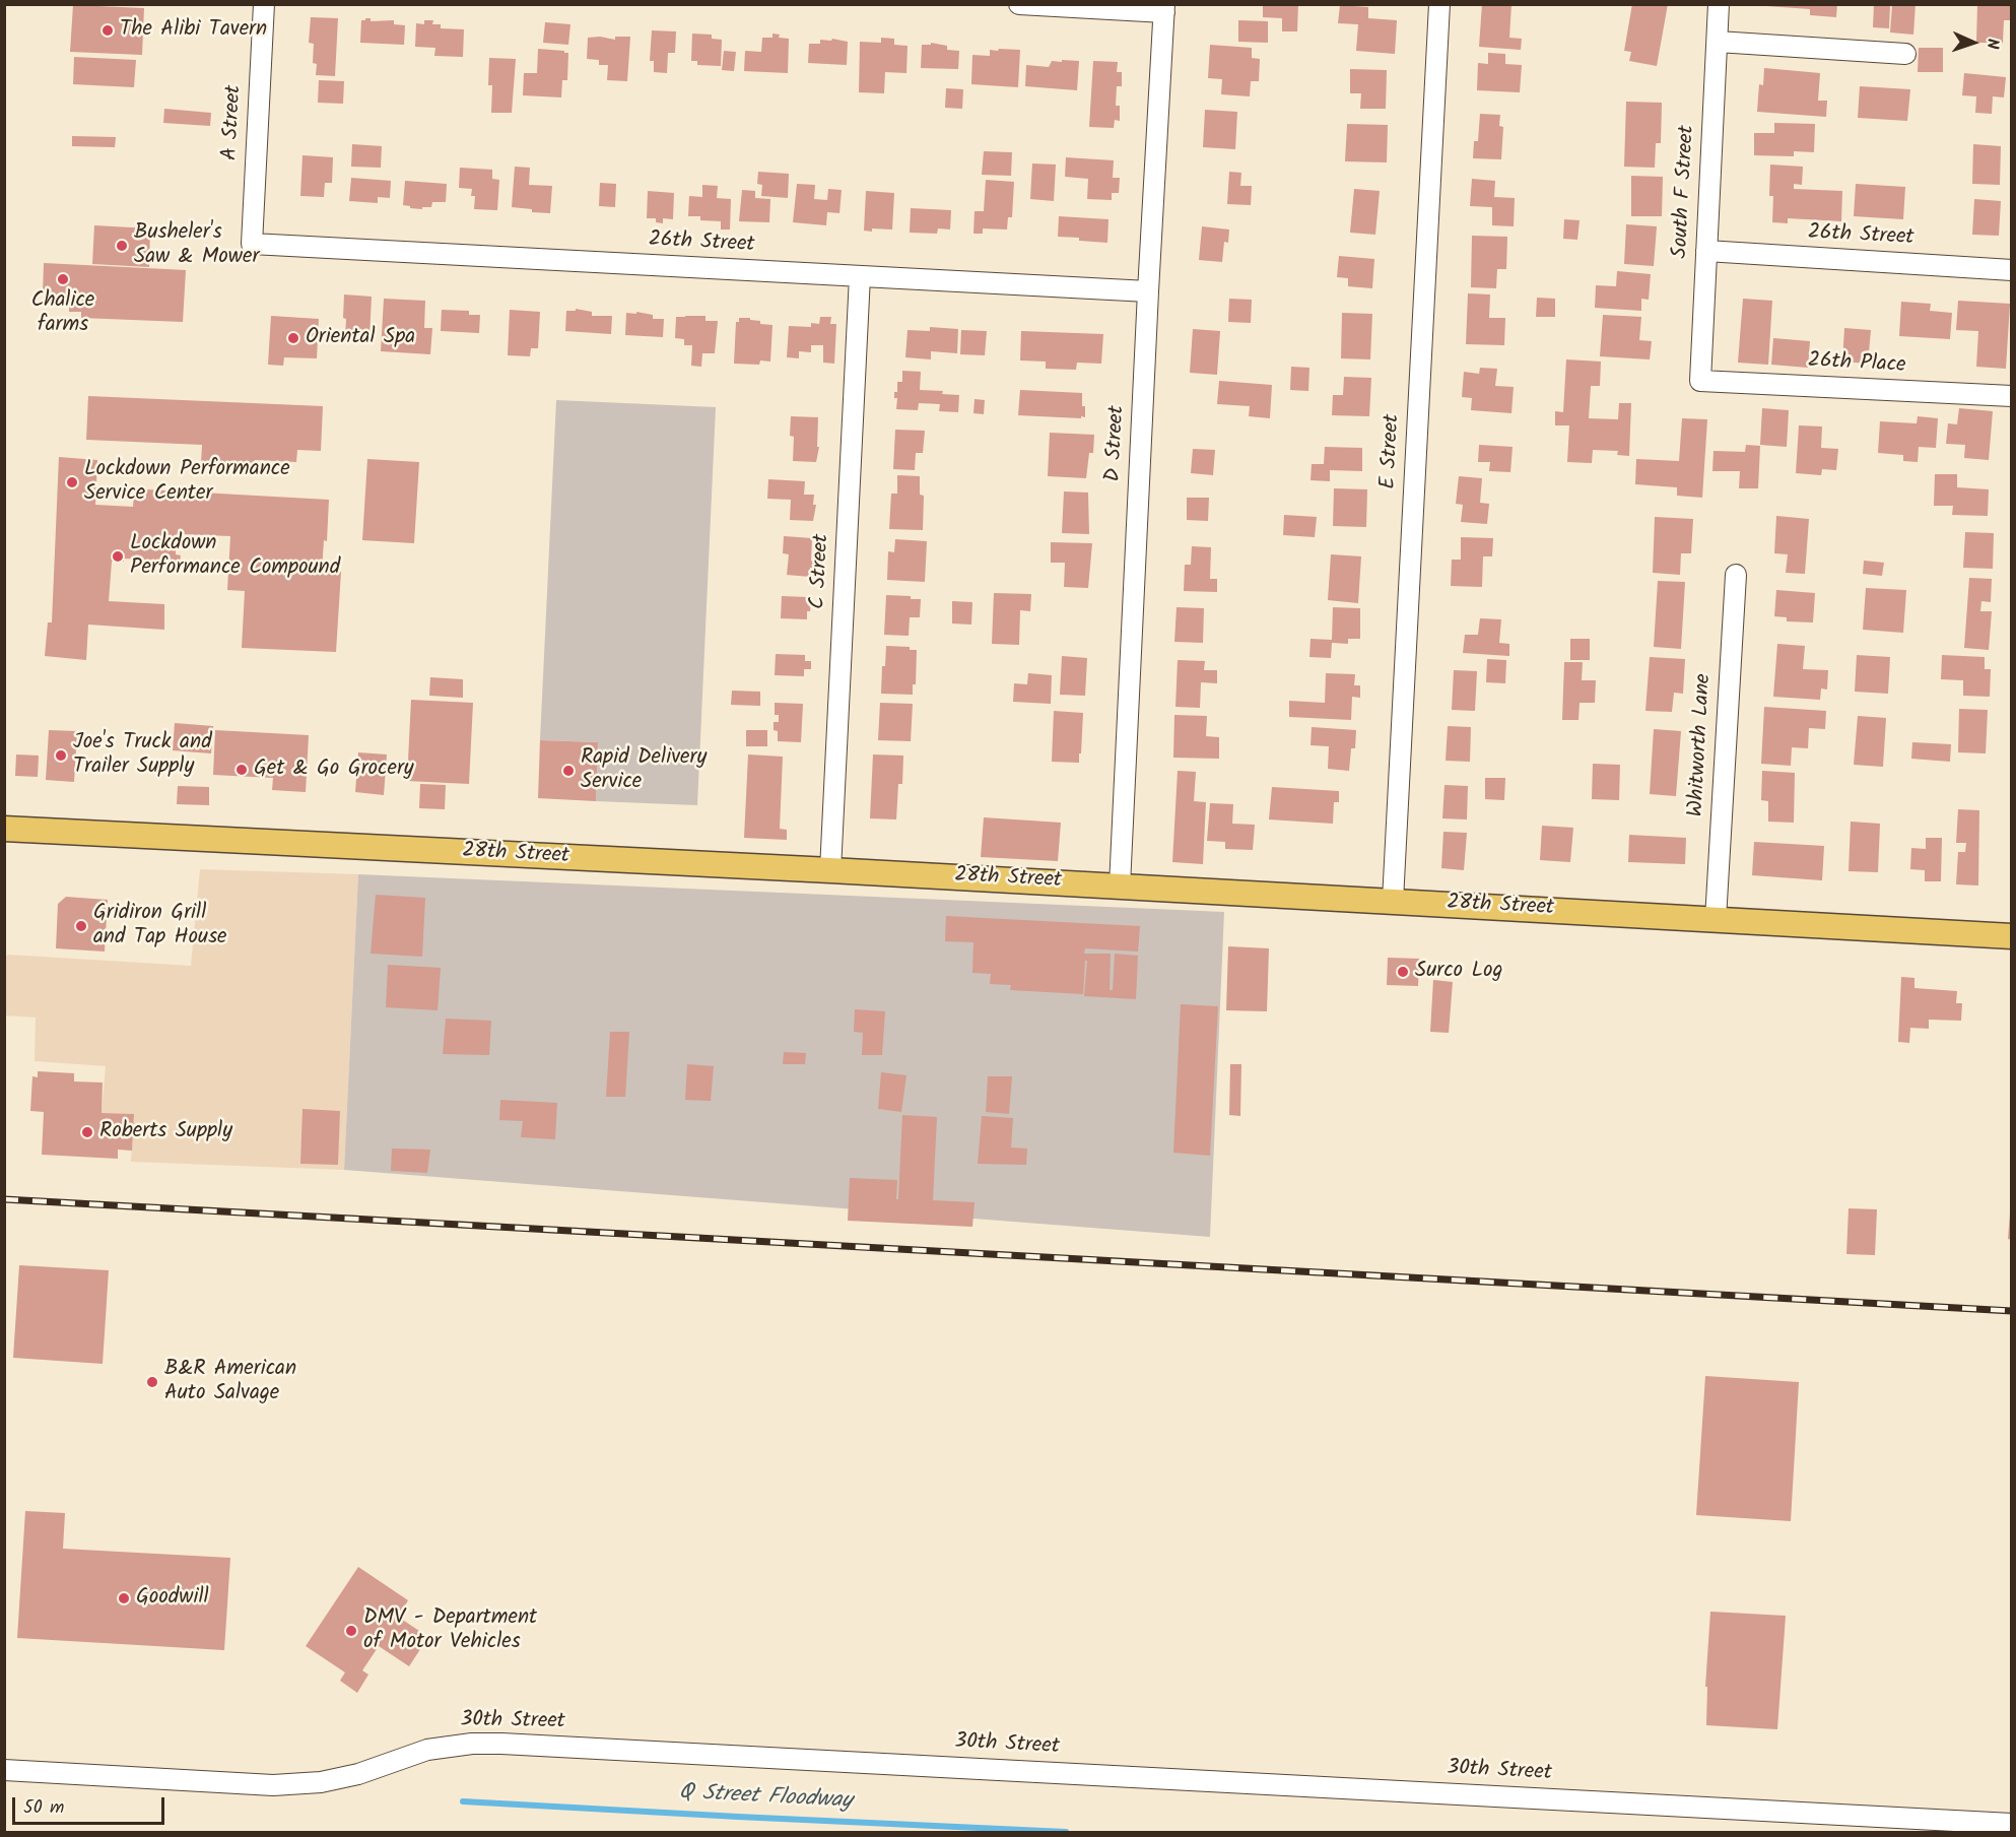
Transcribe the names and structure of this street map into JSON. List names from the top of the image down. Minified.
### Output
{"streets":{"main road":["28th Street"],"street":["A Street","South F Street","26th Street","26th Place","D Street","E Street","C Street","Whitworth Lane","30th Street"]},"crossings":[["A Street","26th Street"],["South F Street","26th Street"],["South F Street","26th Place"],["26th Street","D Street"],["26th Street","C Street"],["D Street","28th Street"],["E Street","28th Street"],["C Street","28th Street"],["Whitworth Lane","28th Street"]],"water":["Q Street Floodway"],"places":["The Alibi Tavern","Busheler's Saw & Mower","Chalice farms","Oriental Spa","Lockdown Performance Service Center","Lockdown Performance Compound","Joe's Truck and Trailer Supply","Get & Go Grocery","Rapid Delivery Service","Gridiron Grill and Tap House","Surco Log","Roberts Supply","B&R American Auto Salvage","Goodwill","DMV - Department of Motor Vehicles"],"scale_bar":"50 m","north":"right"}
